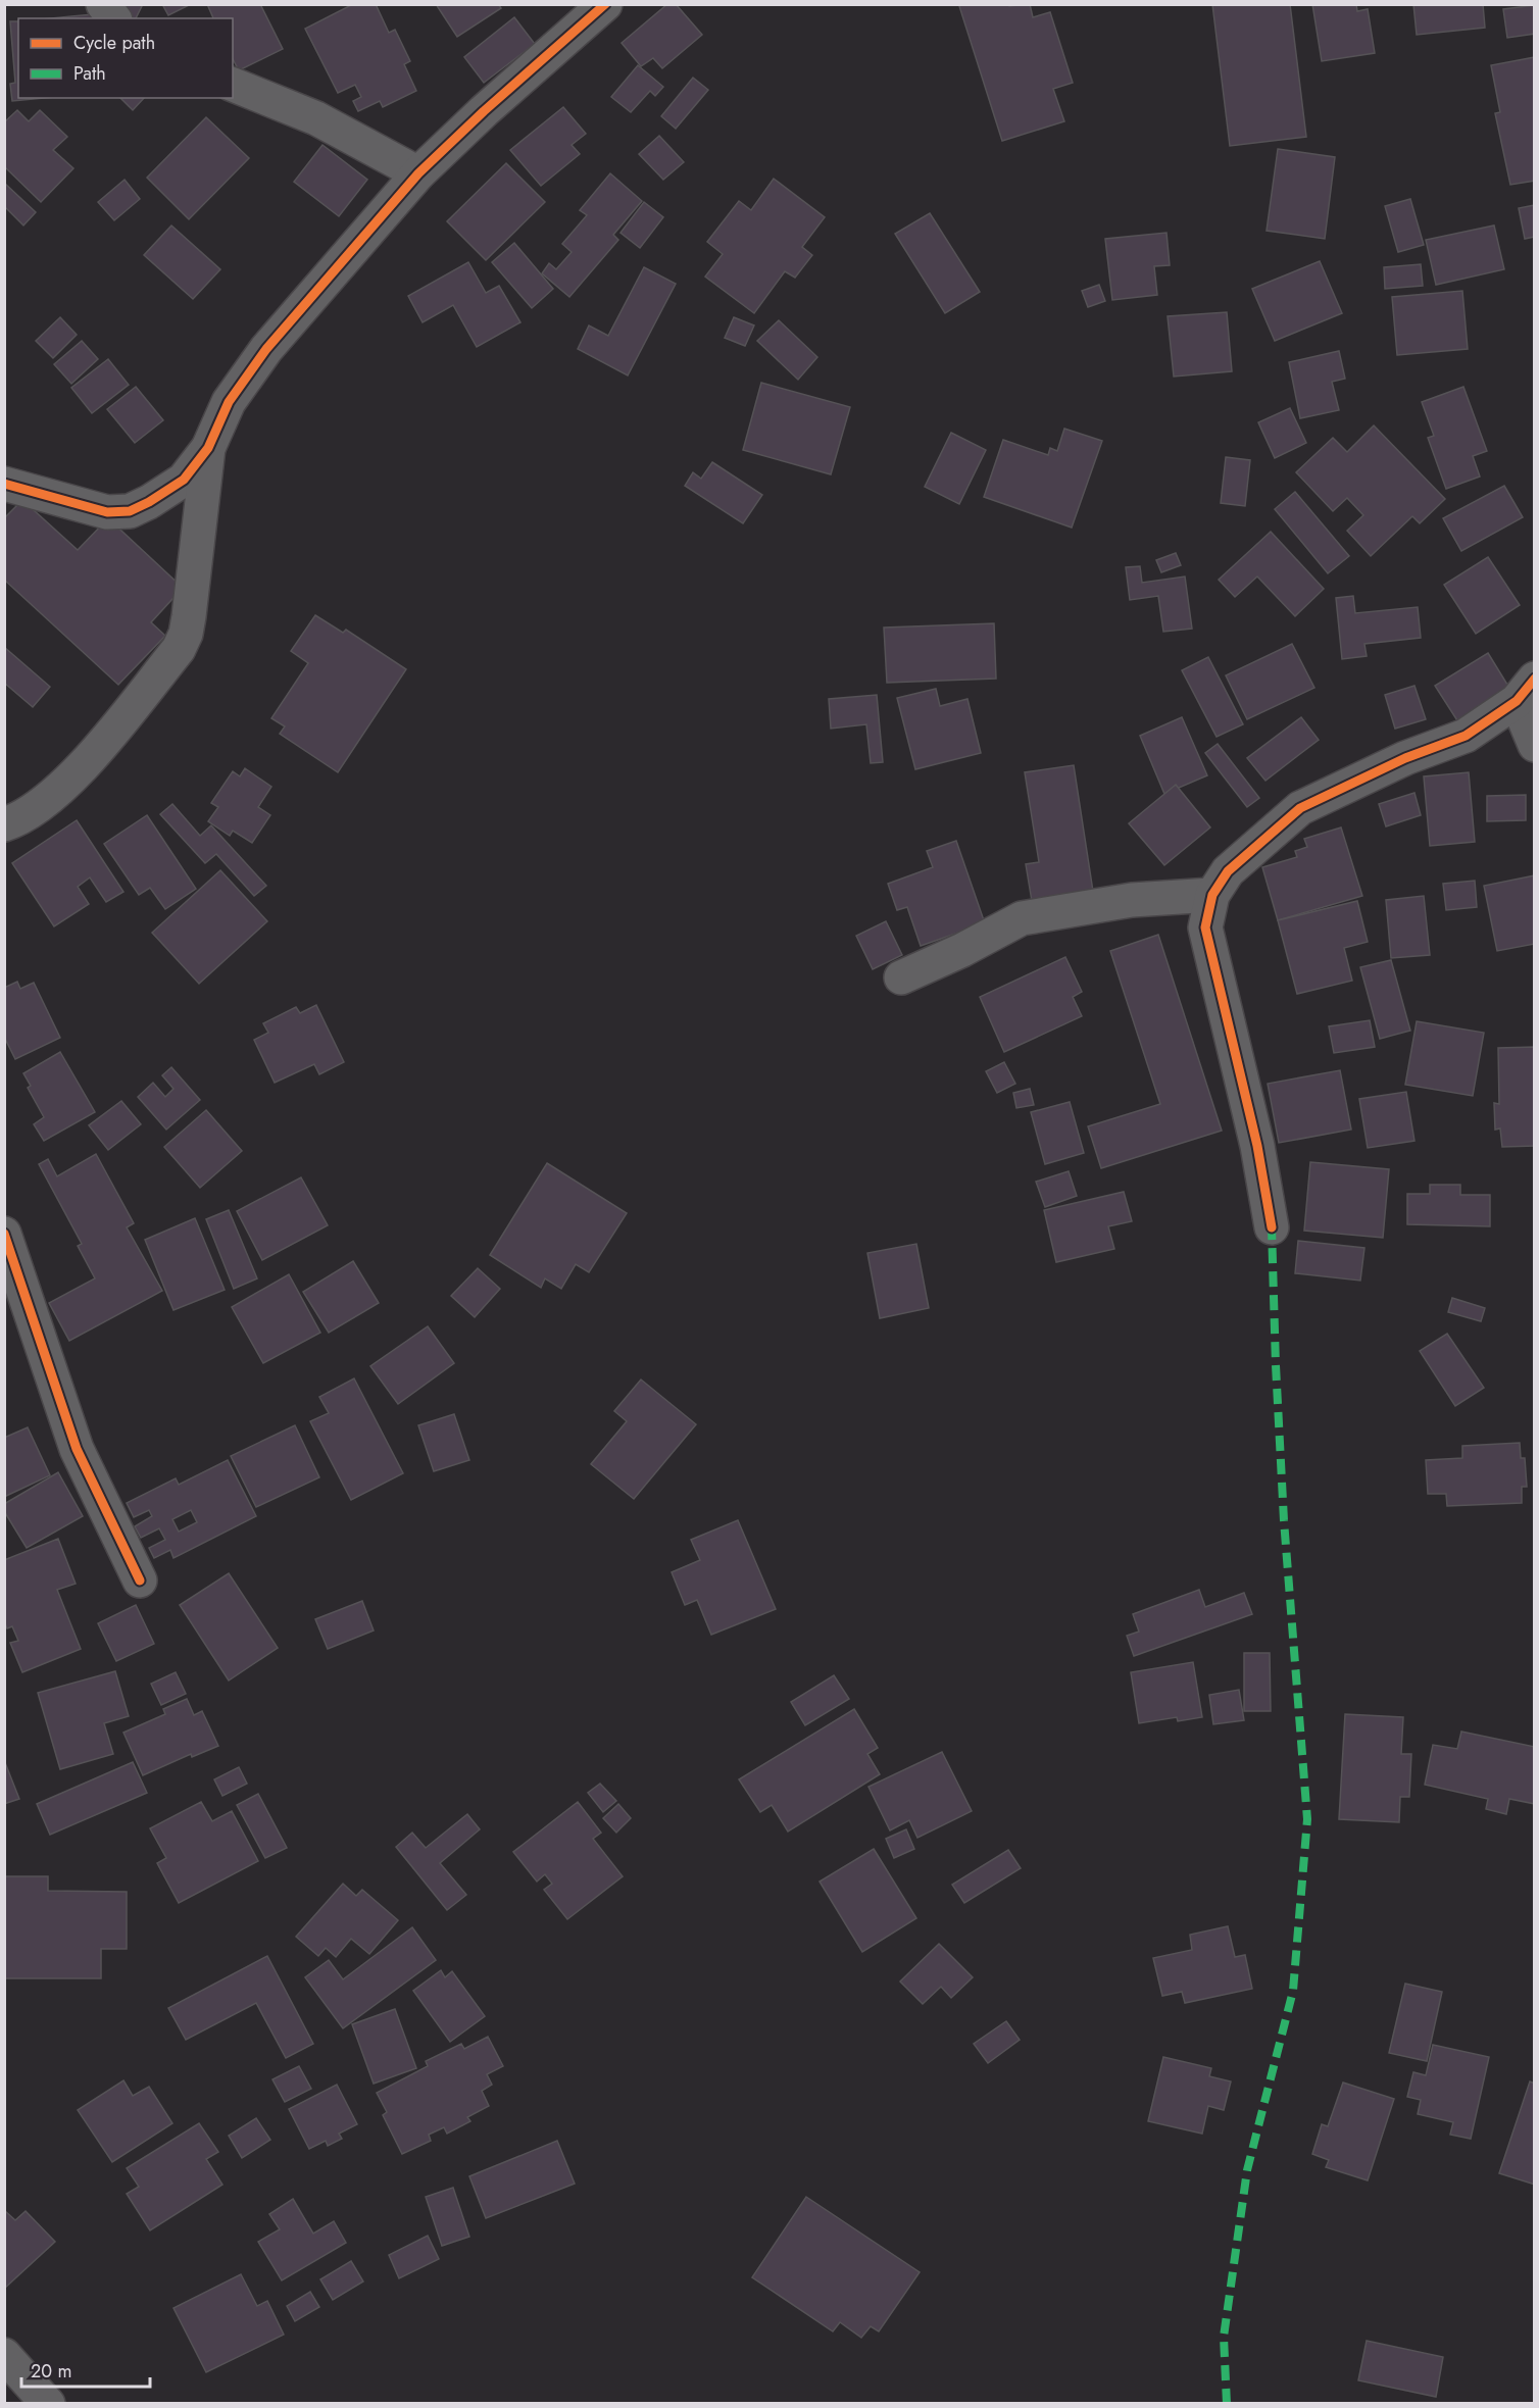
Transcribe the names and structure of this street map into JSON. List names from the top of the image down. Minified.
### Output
{"legend":["Cycle path","Path"],"scale_bar":"20 m"}
